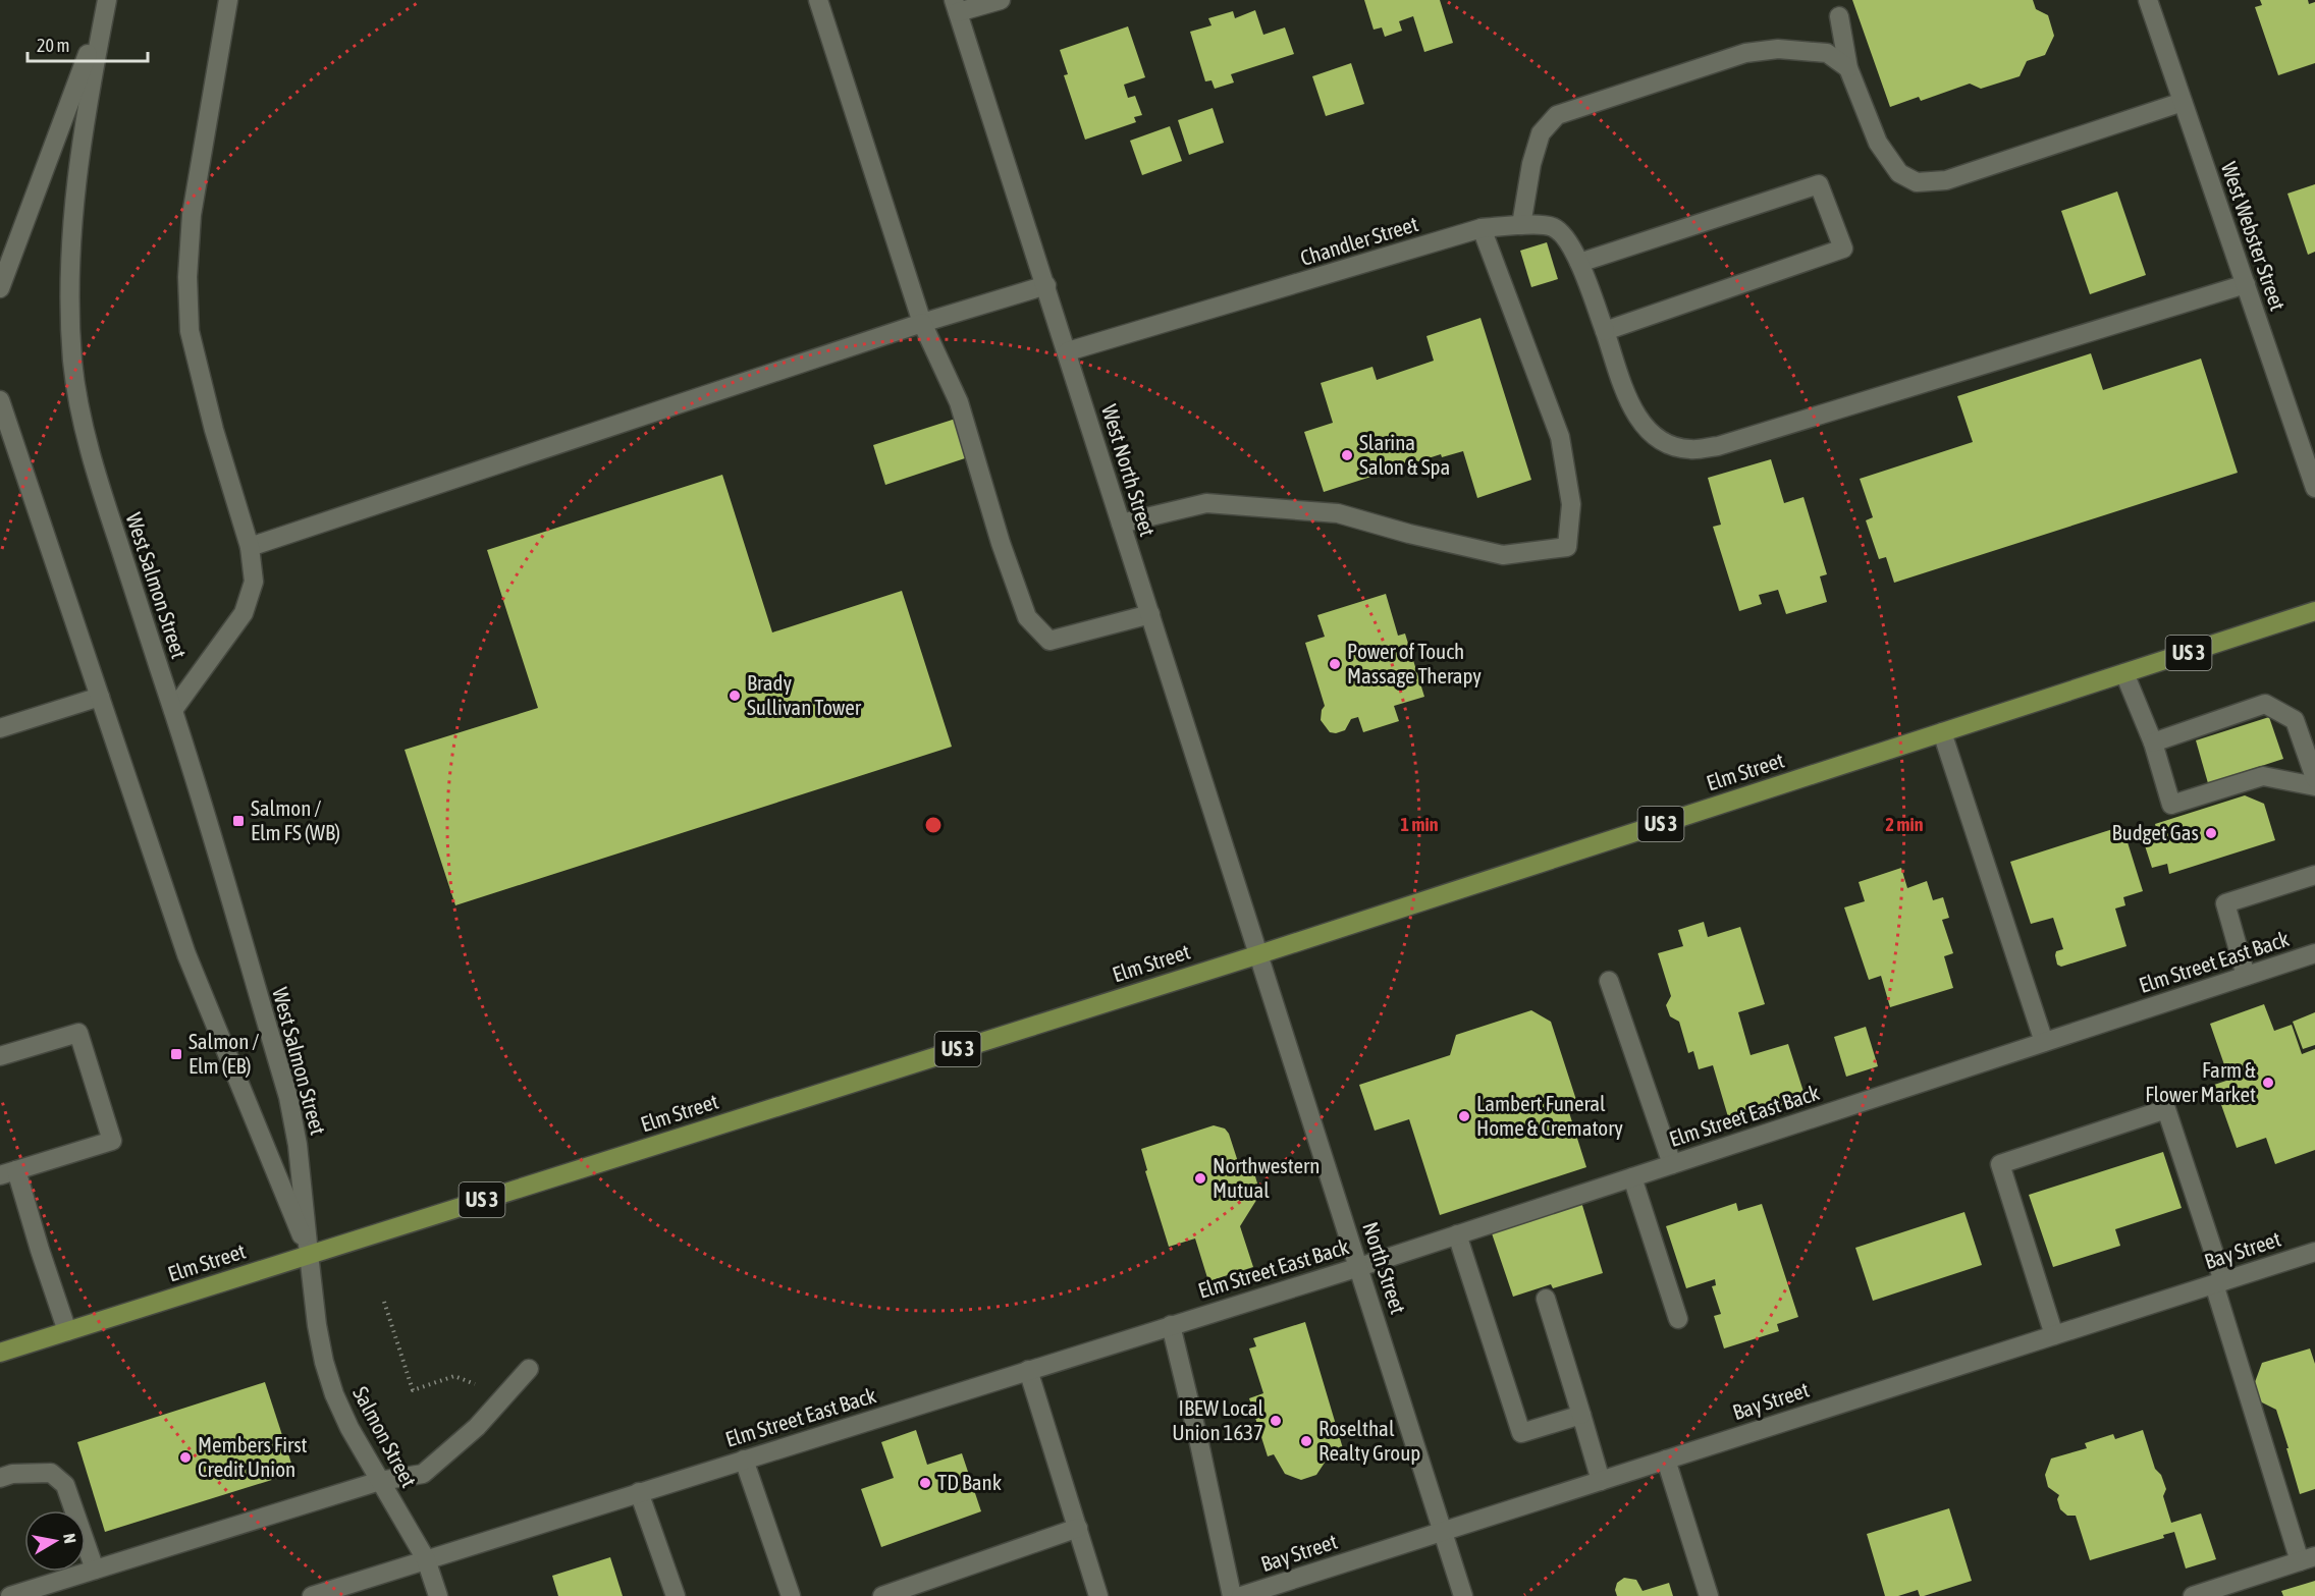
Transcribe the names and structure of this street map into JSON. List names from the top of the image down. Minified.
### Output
{"streets":{"main road":["US 3","Elm Street"],"street":["West Webster Street","Chandler Street","West North Street","West Salmon Street","Elm Street East Back","Bay Street","North Street","Salmon Street"]},"crossings":[["West Webster Street","Chandler Street"],["Chandler Street","West North Street"],["West North Street","Elm Street"],["West North Street","North Street"],["West Salmon Street","Elm Street"],["West Salmon Street","Salmon Street"],["Elm Street","North Street"],["Elm Street","Salmon Street"],["Elm Street East Back","North Street"],["Elm Street East Back","Salmon Street"],["Bay Street","North Street"]],"places":{"other":["Slarina Salon & Spa","Power of Touch Massage Therapy","Brady Sullivan Tower","Budget Gas","Farm & Flower Market","Lambert Funeral Home & Crematory","Northwestern Mutual","IBEW Local Union 1637","Roselthal Realty Group","Members First Credit Union","TD Bank"],"transit":["Salmon / Elm FS (WB)","Salmon / Elm (EB)"]},"scale_bar":"20 m","north":"right","rings":["1 min","2 min"]}
